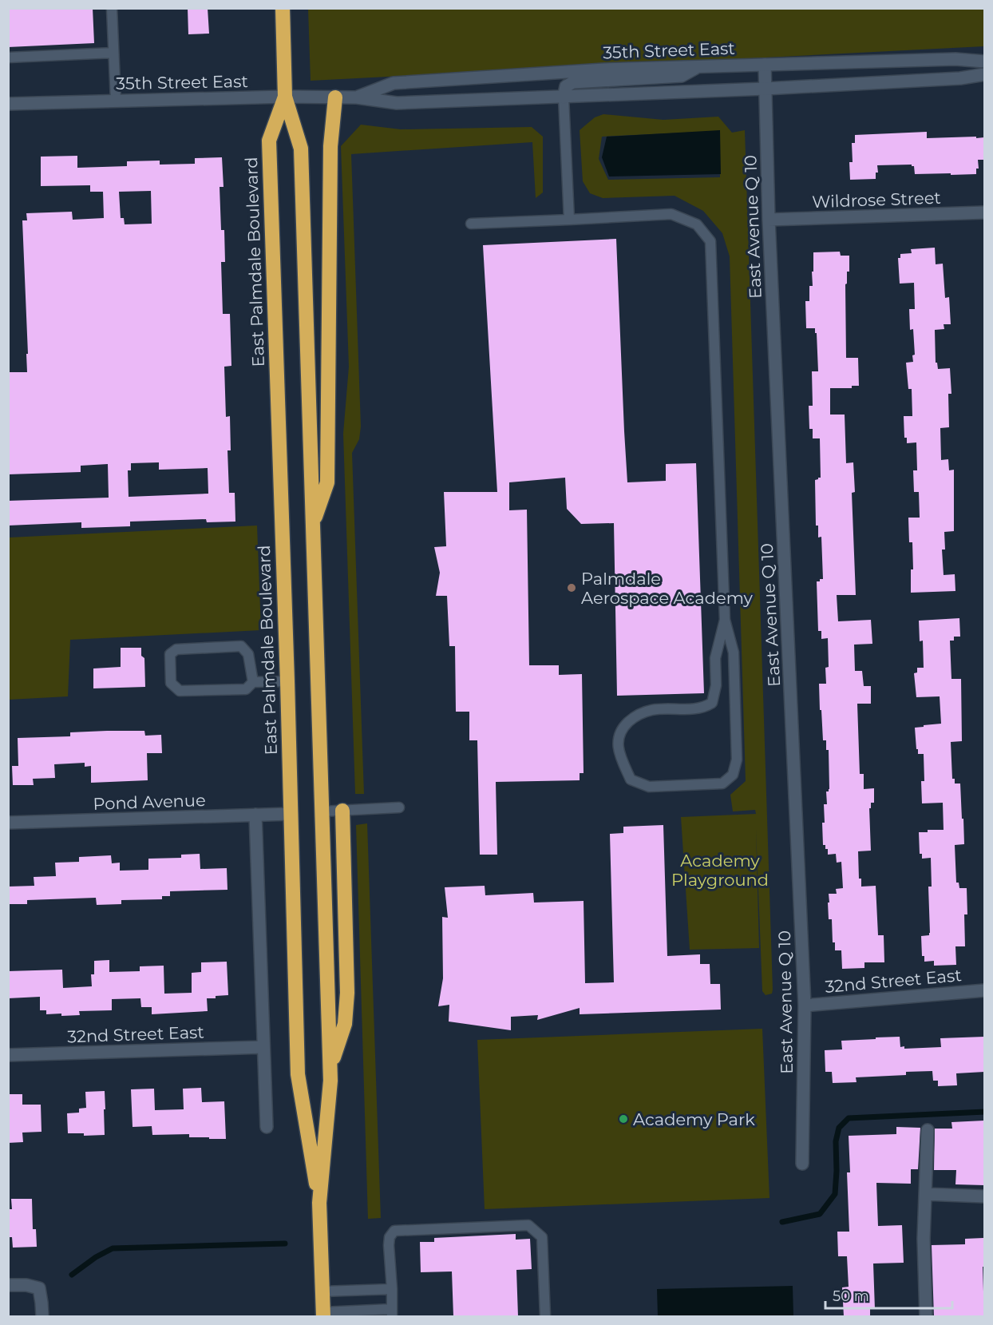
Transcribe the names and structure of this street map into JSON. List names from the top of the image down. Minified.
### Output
{"streets":{"highway":["East Palmdale Boulevard"],"street":["35th Street East","Wildrose Street","East Avenue Q 10","Pond Avenue","32nd Street East"]},"crossings":[["35th Street East","East Avenue Q 10"],["35th Street East","East Palmdale Boulevard"],["Wildrose Street","East Avenue Q 10"],["East Avenue Q 10","32nd Street East"],["East Palmdale Boulevard","Pond Avenue"]],"parks":["Academy Playground"],"places":["Palmdale Aerospace Academy","Academy Park"],"scale_bar":"50 m"}
